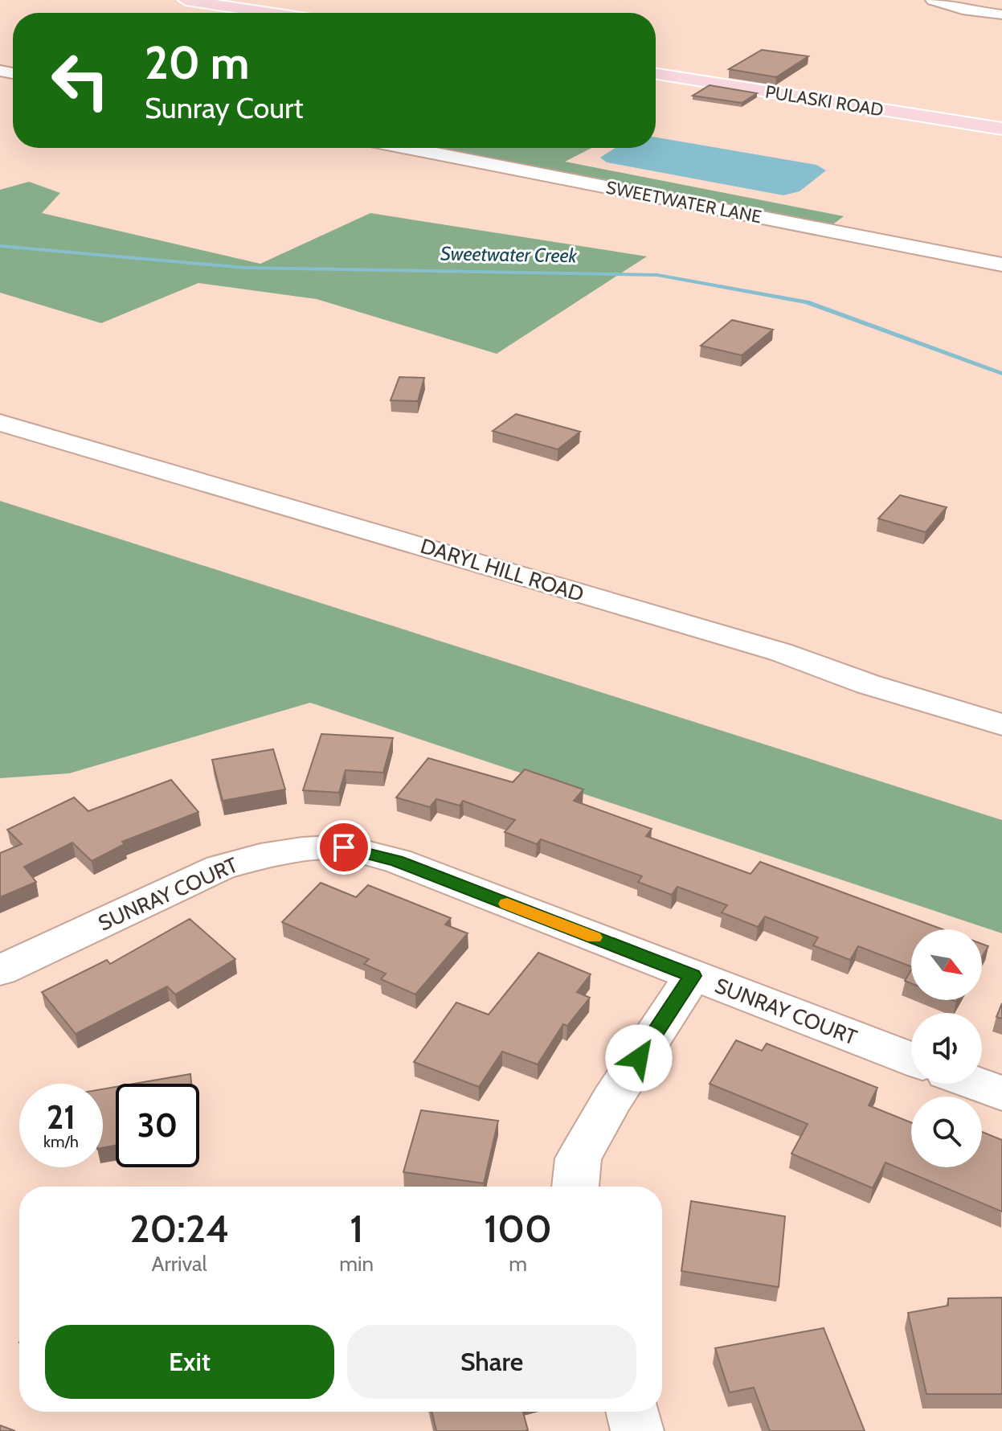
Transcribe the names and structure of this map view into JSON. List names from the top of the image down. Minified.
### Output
{"streets":{"main road":["PULASKI ROAD"],"street":["SWEETWATER LANE","DARYL HILL ROAD","SUNRAY COURT"]},"water":["Sweetwater Creek"],"north":"bottom right","page":{"turn":["20 m","Sunray Court"],"speed":"21 km/h","limit":"30","eta":["20:24","Arrival","1","min","100","m"],"buttons":["Exit","Share"]}}
